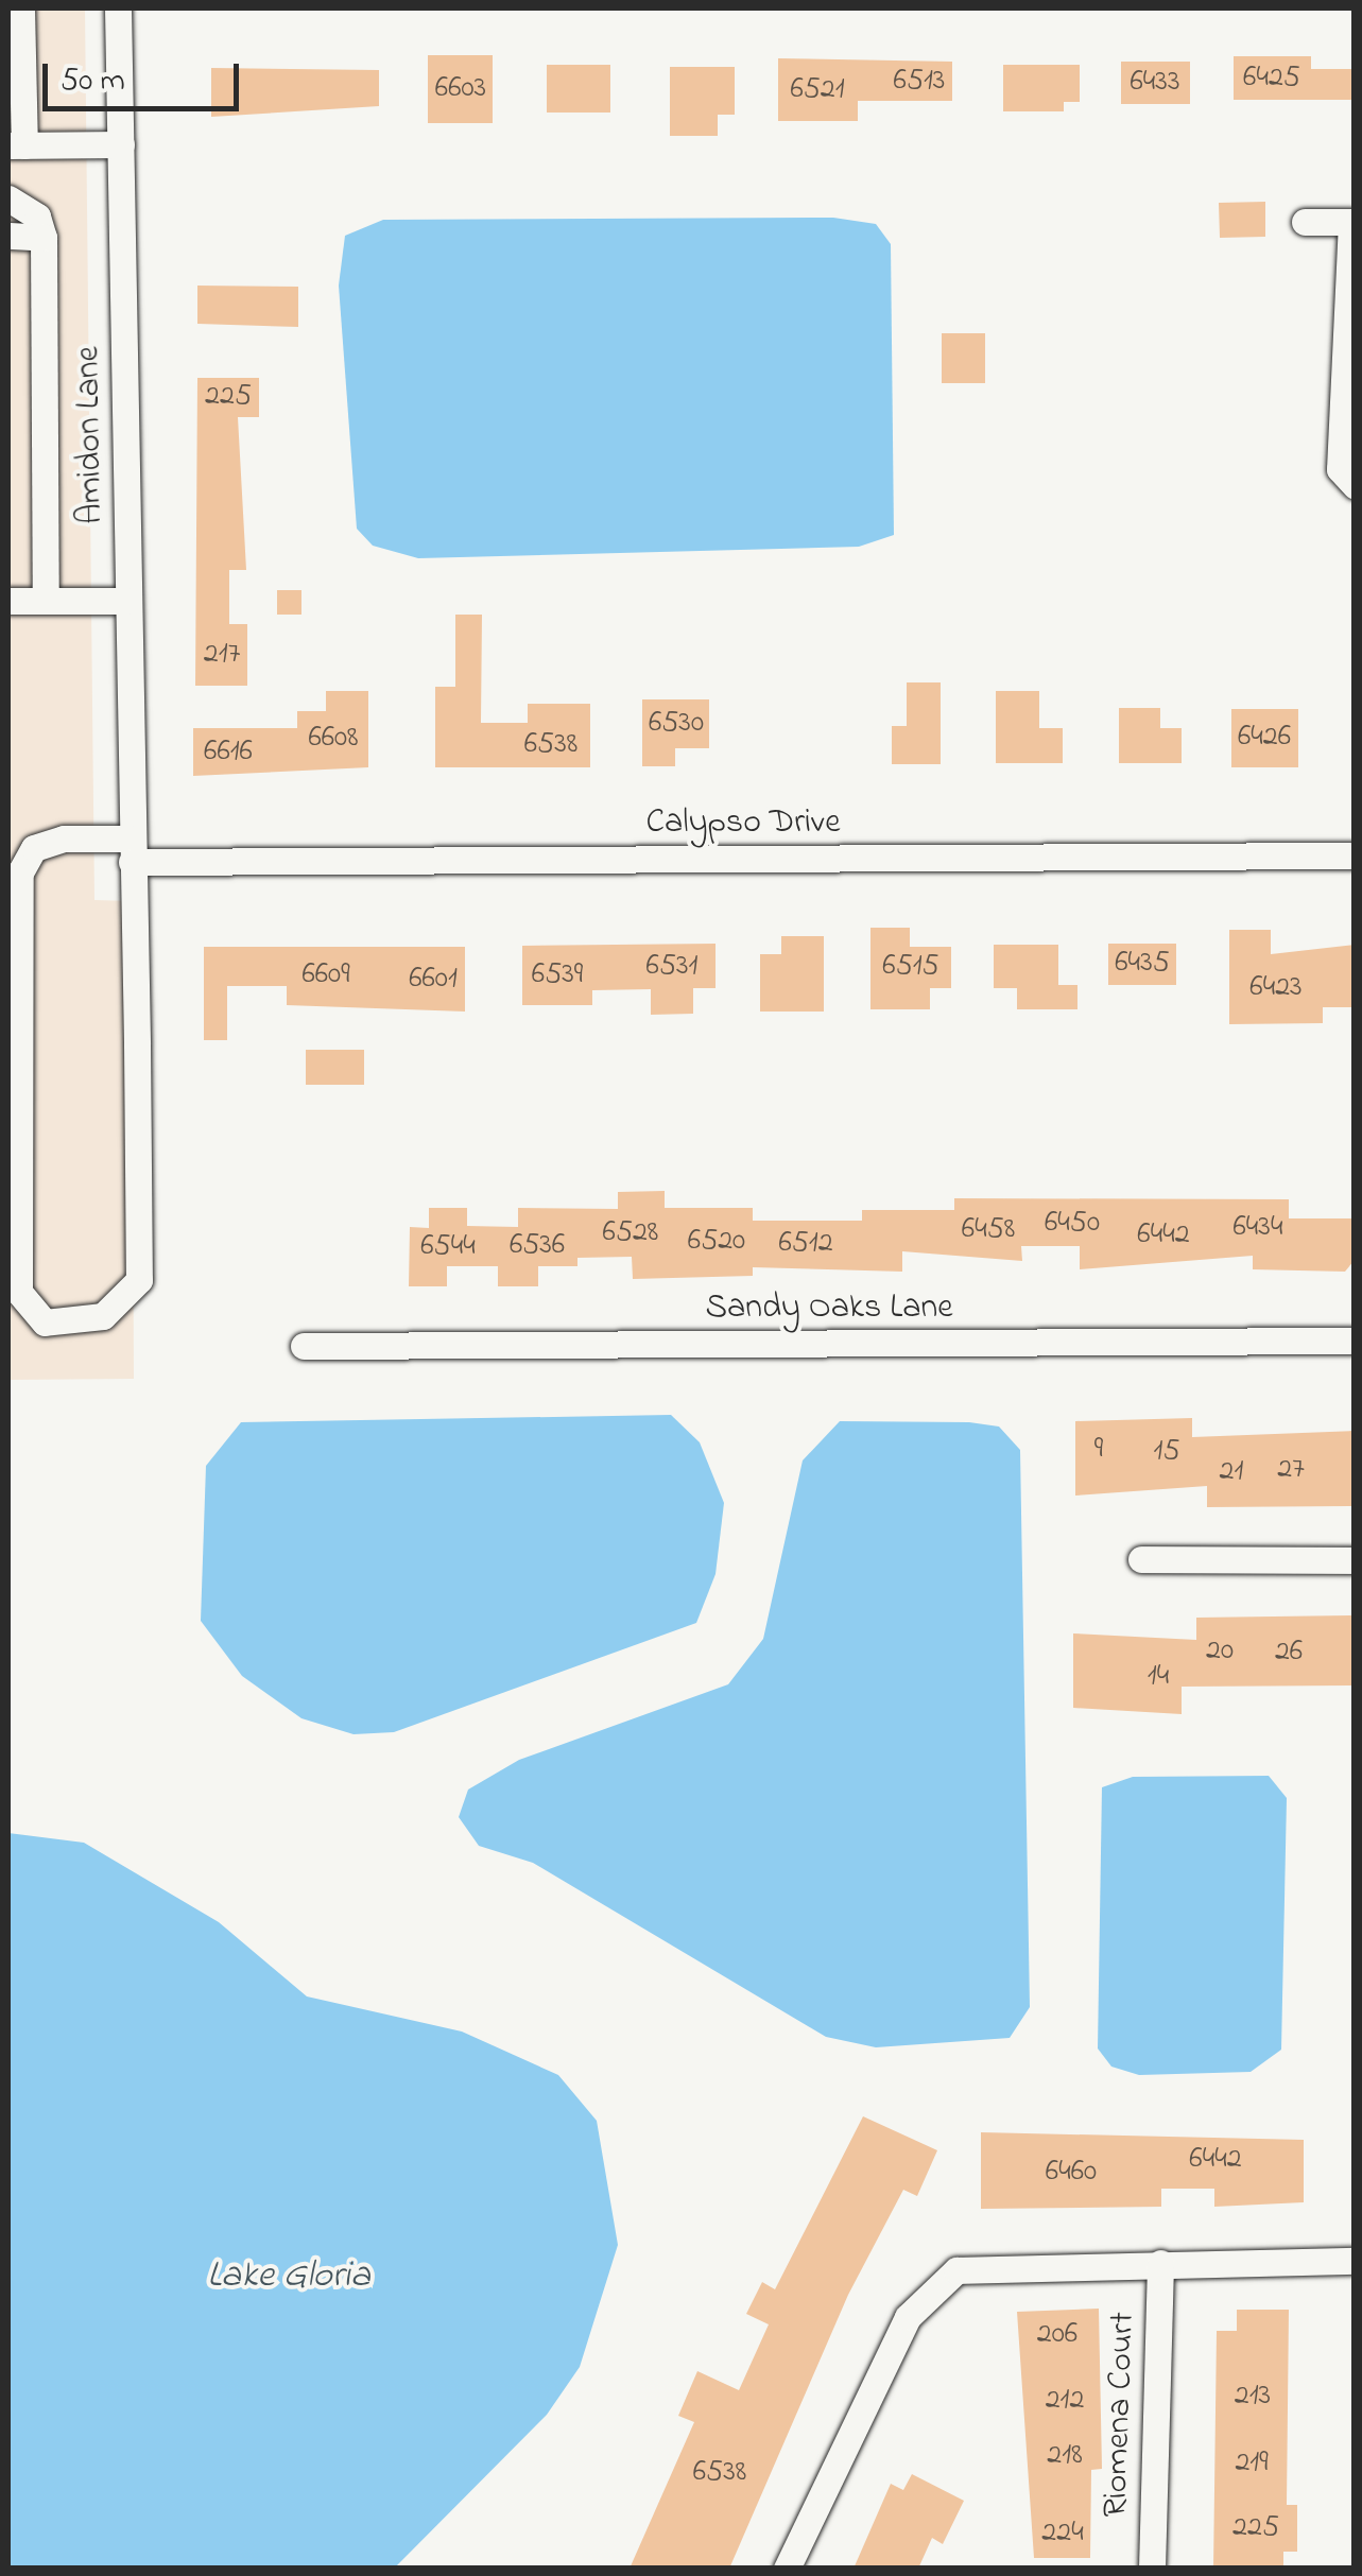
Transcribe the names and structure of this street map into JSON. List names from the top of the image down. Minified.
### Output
{"streets":{"street":["Amidon Lane","Calypso Drive","Sandy Oaks Lane","Riomena Court"]},"crossings":[["Amidon Lane","Calypso Drive"]],"water":["Lake Gloria"],"house_numbers":["6425","6513","6433","6603","6521","225","217","6530","6426","6608","6538","6616","6435","6531","6515","6609","6539","6601","6423","6450","6434","6458","6528","6442","6520","6512","6536","6544","9","15","27","21","20","26","14","6442","6460","206","213","212","218","219","6538","225","224"],"scale_bar":"50 m"}
